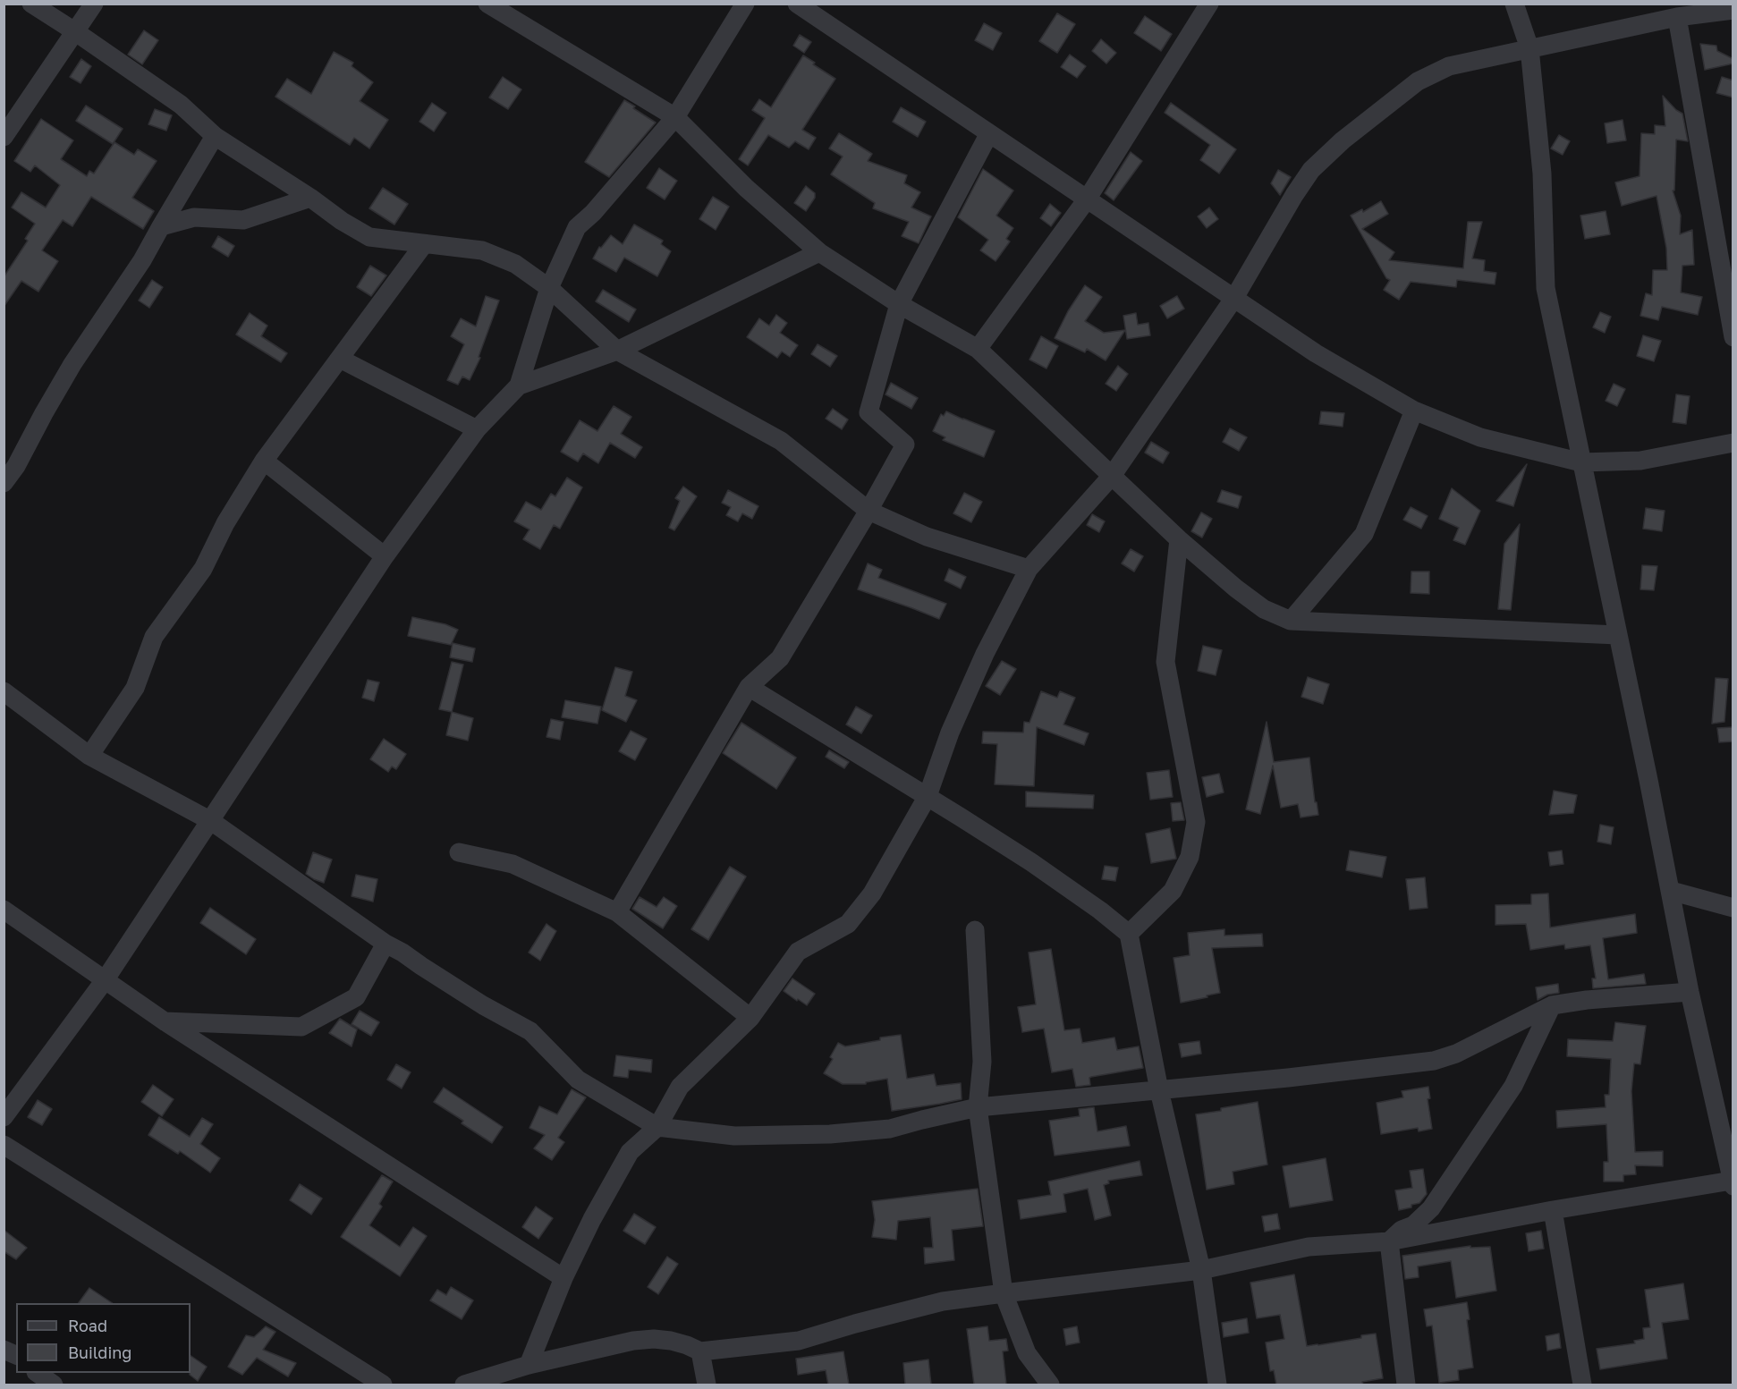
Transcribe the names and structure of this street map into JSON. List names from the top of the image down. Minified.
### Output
{"legend":["Road","Building"]}
